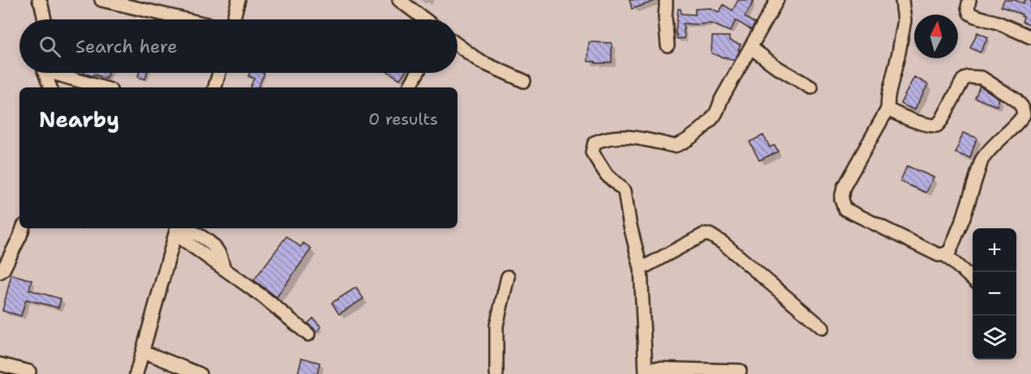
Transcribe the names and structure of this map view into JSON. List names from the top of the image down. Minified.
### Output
{"north":"top","page":{"search":"Search here","heading":["Nearby","0 results"],"map_buttons":["+","−"]}}
